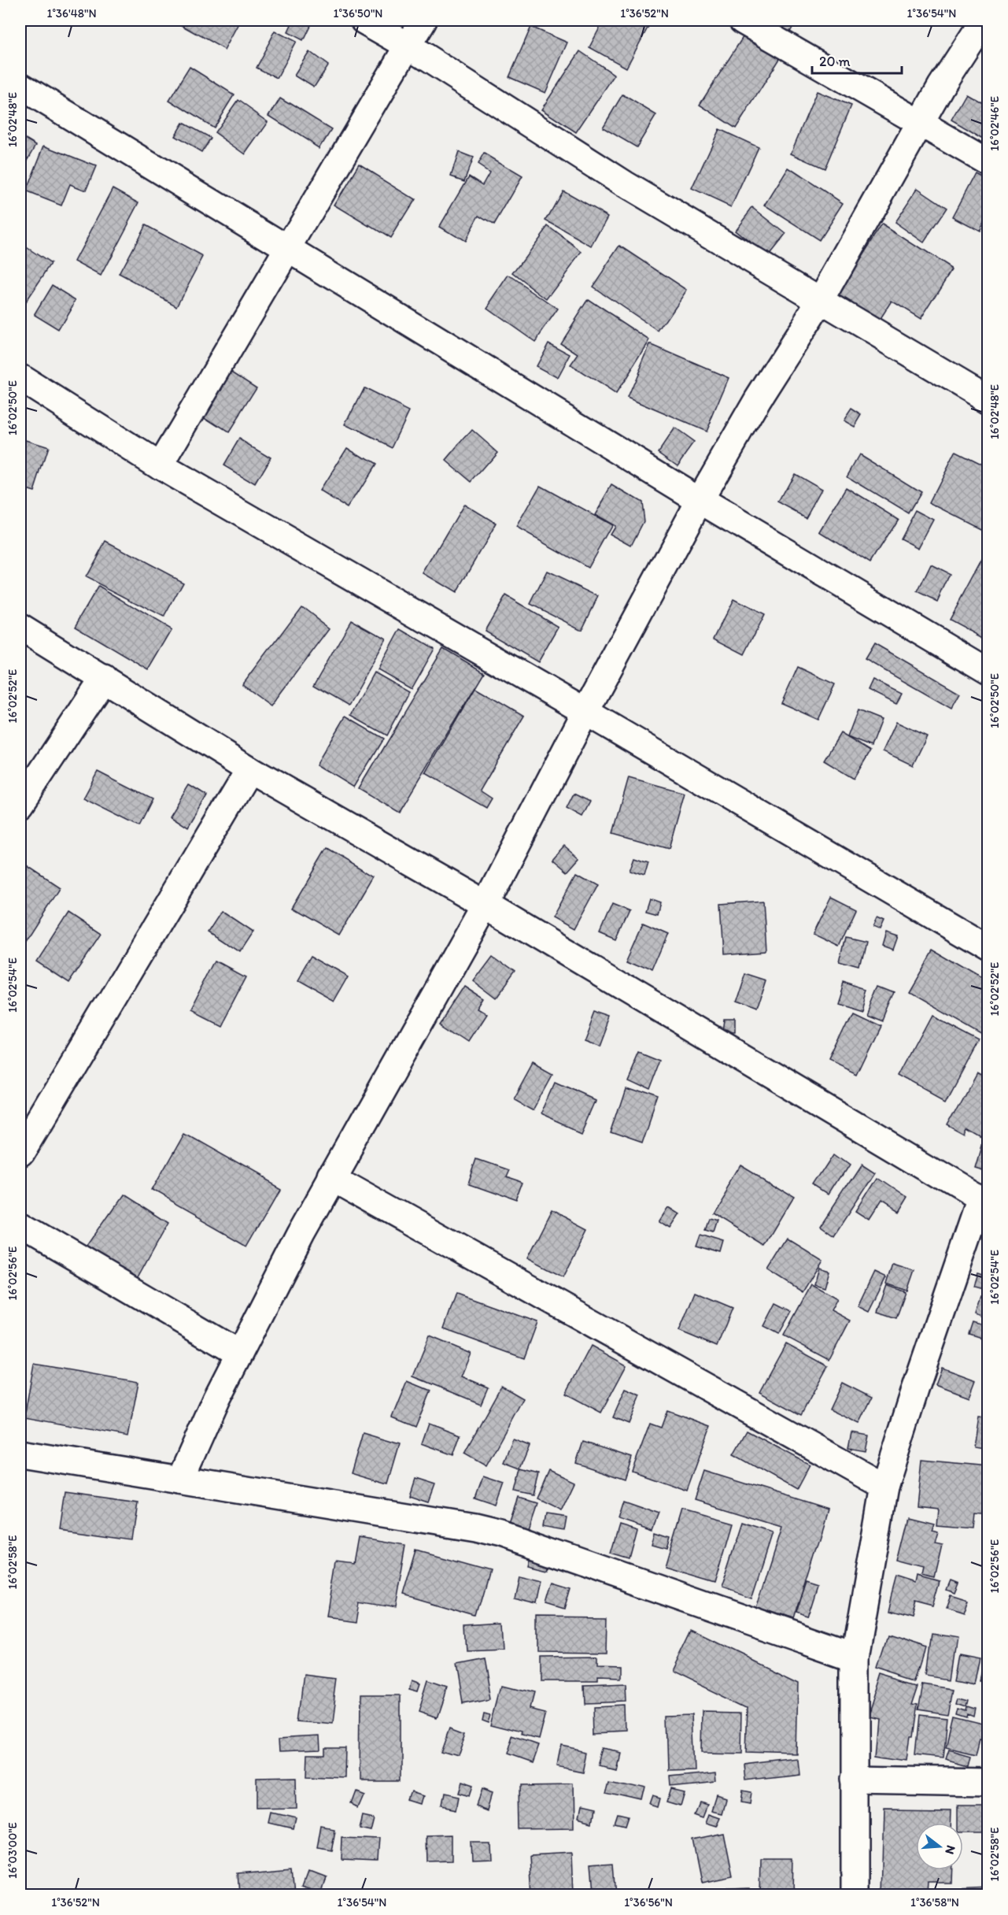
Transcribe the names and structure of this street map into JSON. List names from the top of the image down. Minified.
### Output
{"scale_bar":"20 m","north":"right","coordinates":["1°36'48\"N","1°36'50\"N","1°36'52\"N","1°36'54\"N","16°02'48\"E","16°02'46\"E","16°02'50\"E","16°02'52\"E","16°02'54\"E","16°02'56\"E","16°02'58\"E","16°03'00\"E","1°36'56\"N","1°36'58\"N"]}
